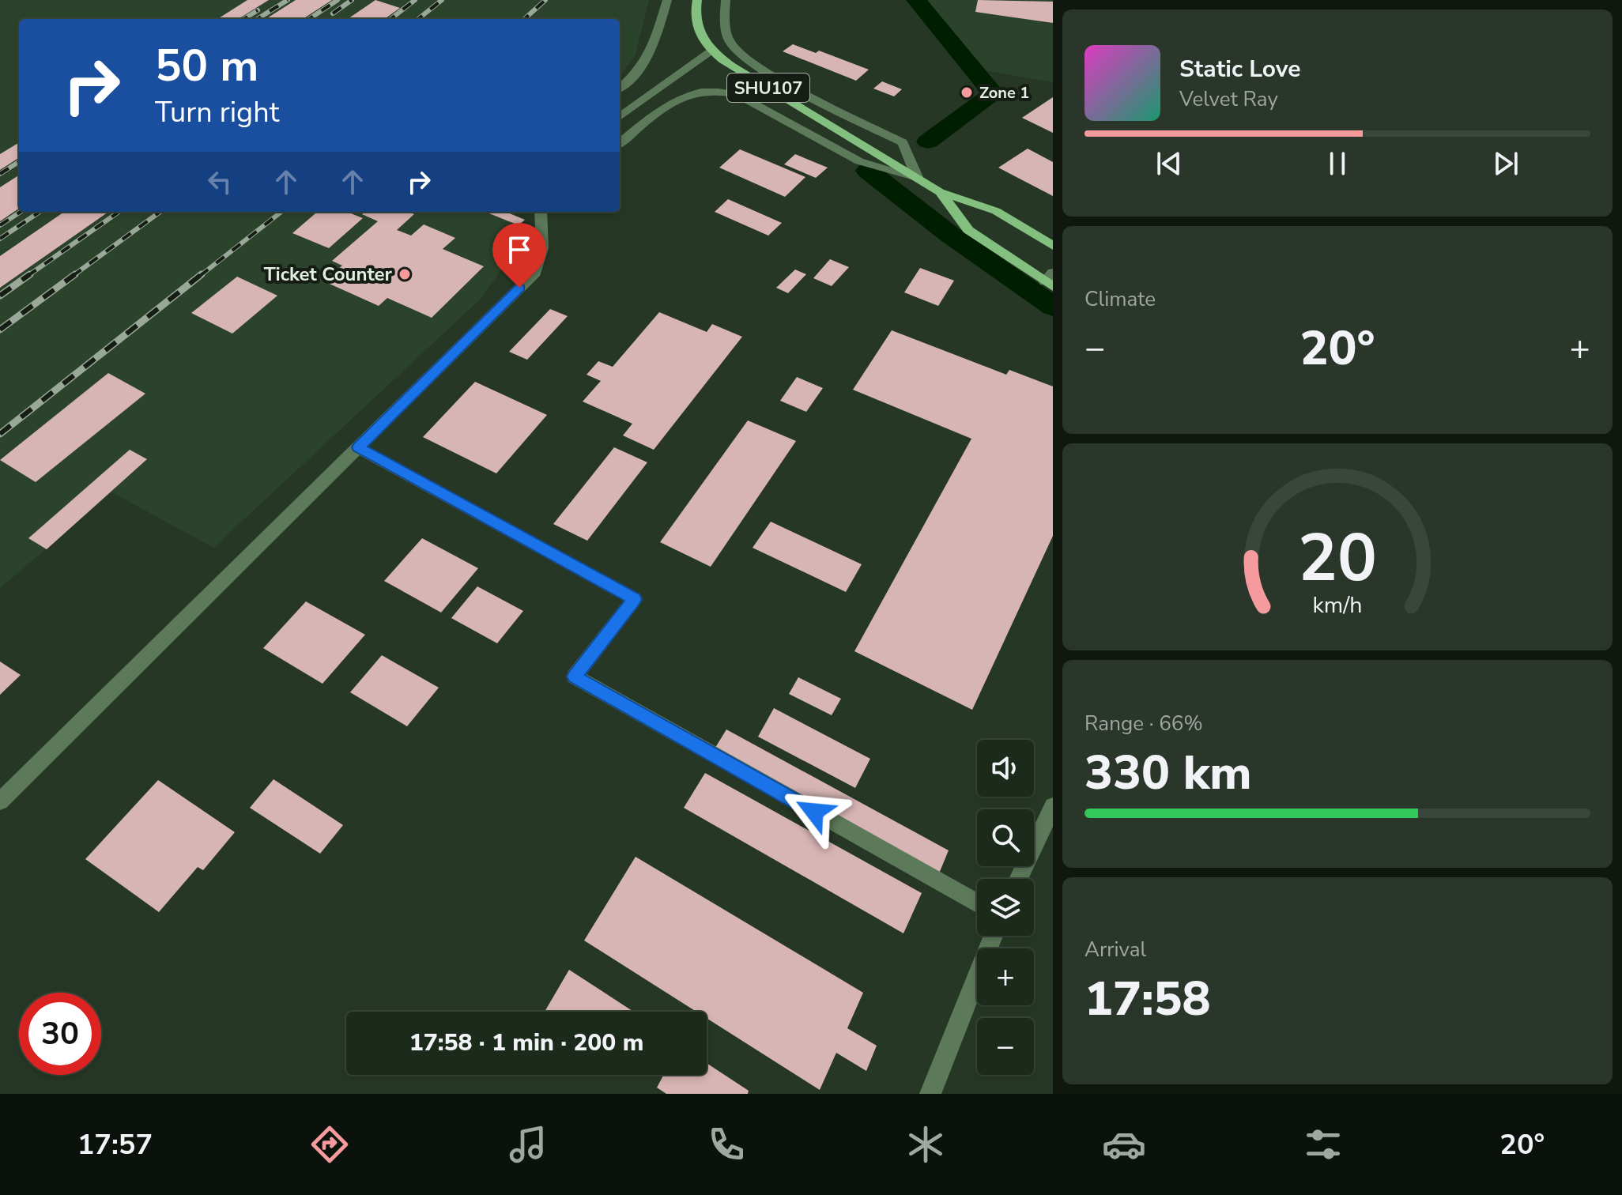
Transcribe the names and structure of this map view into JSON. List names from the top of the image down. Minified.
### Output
{"streets":{"main road":["SHU107"]},"places":["Zone 1","Ticket Counter"],"page":{"turn":["50 m","Turn right"],"song":["Static Love","Velvet Ray"],"tile":["Climate",["Range · 66%","330 km"],["Arrival","17:58"]],"heat":["−","20°","+"],"map_buttons":["+","−"],"limit":"30","trip":"17:58 · 1 min · 200 m","tabs":["17:57","20°"],"gauge":["20","km/h"]}}
